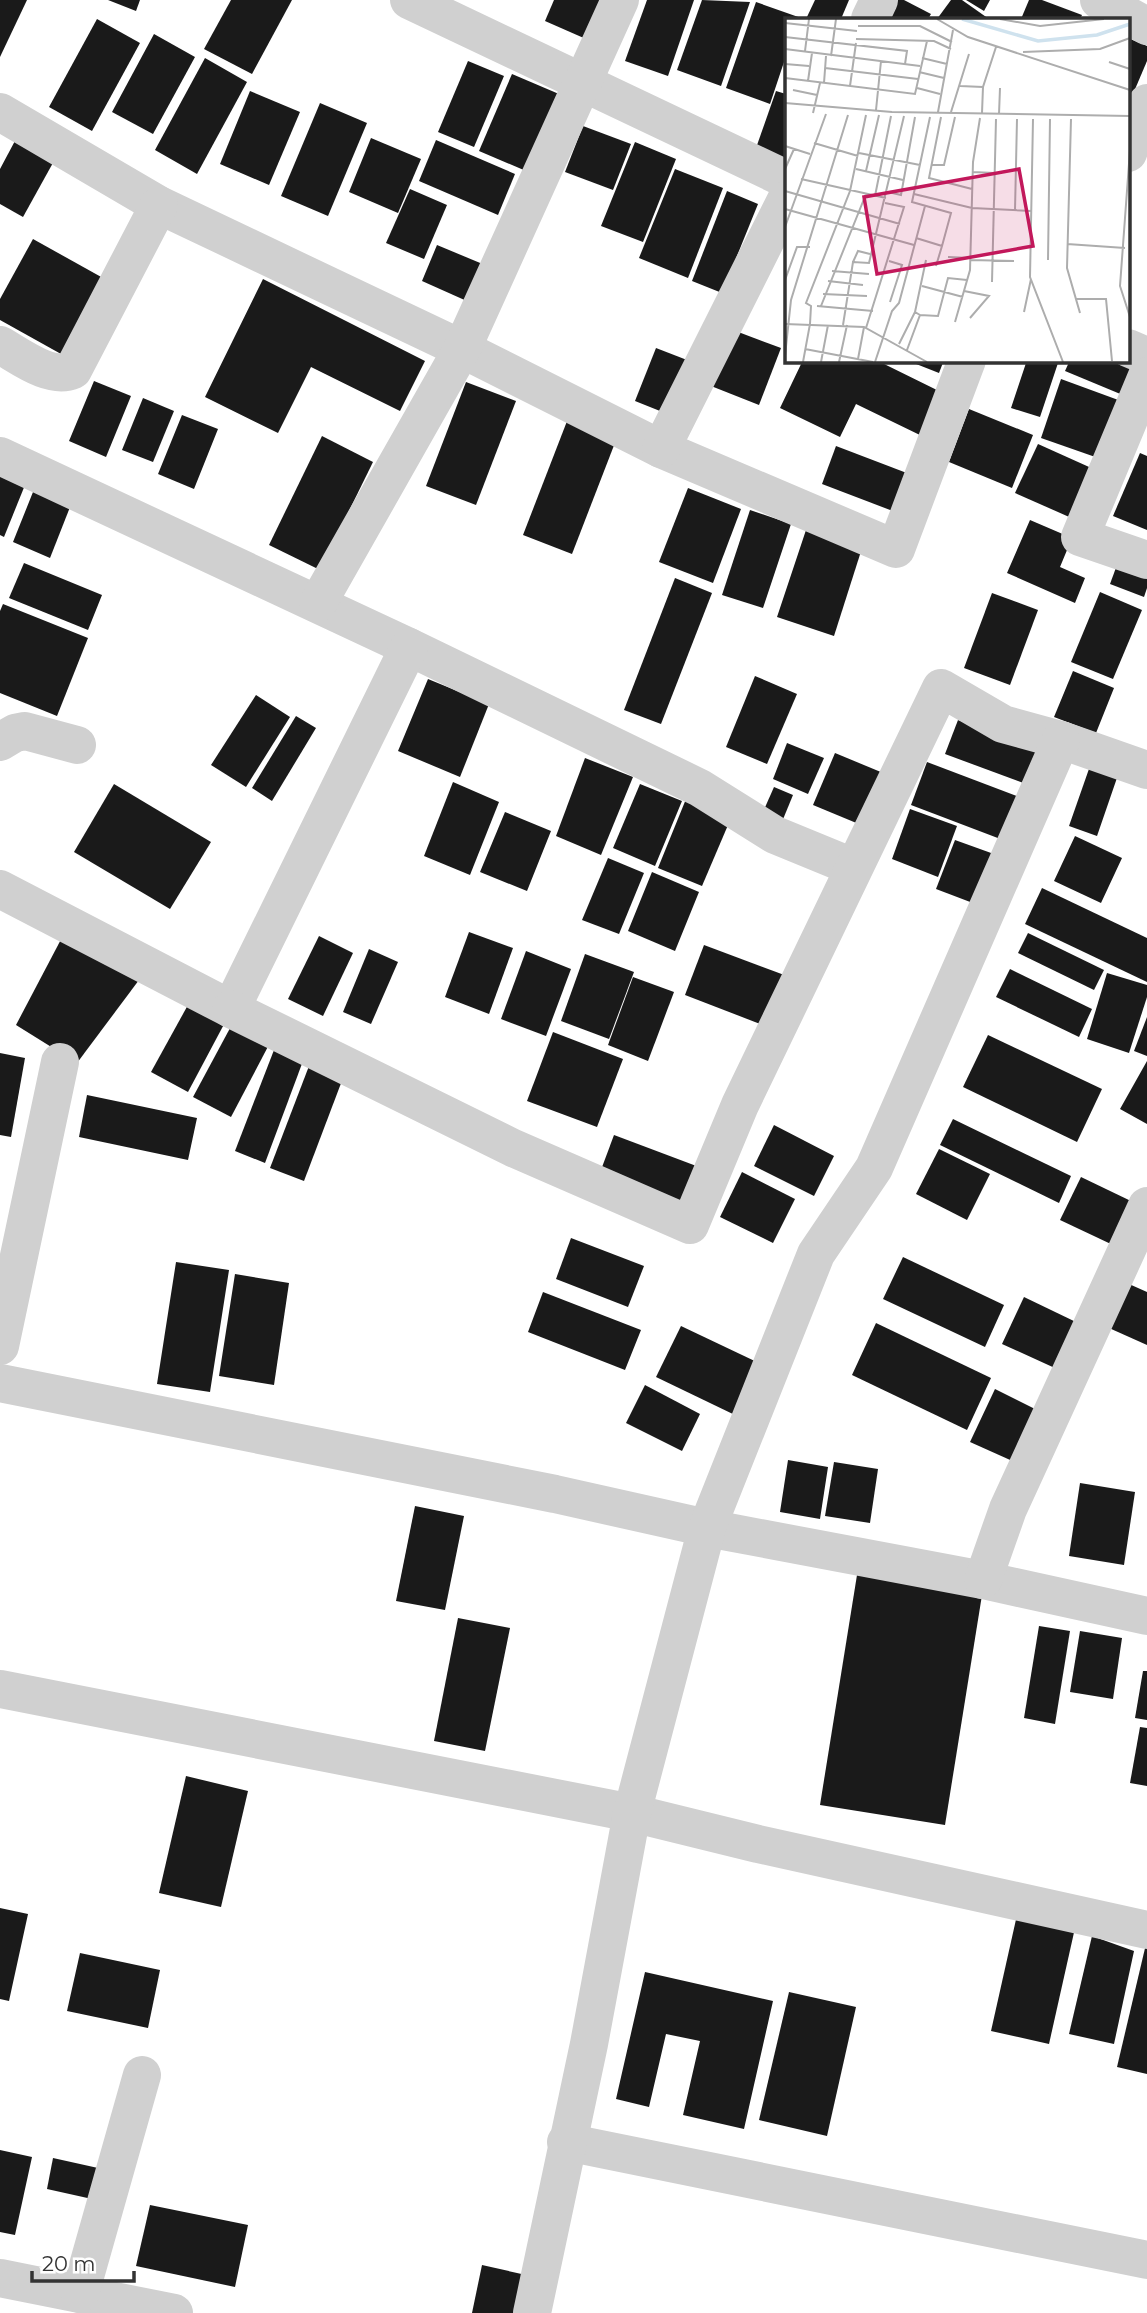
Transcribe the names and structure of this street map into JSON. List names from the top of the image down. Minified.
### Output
{"scale_bar":"20 m"}
